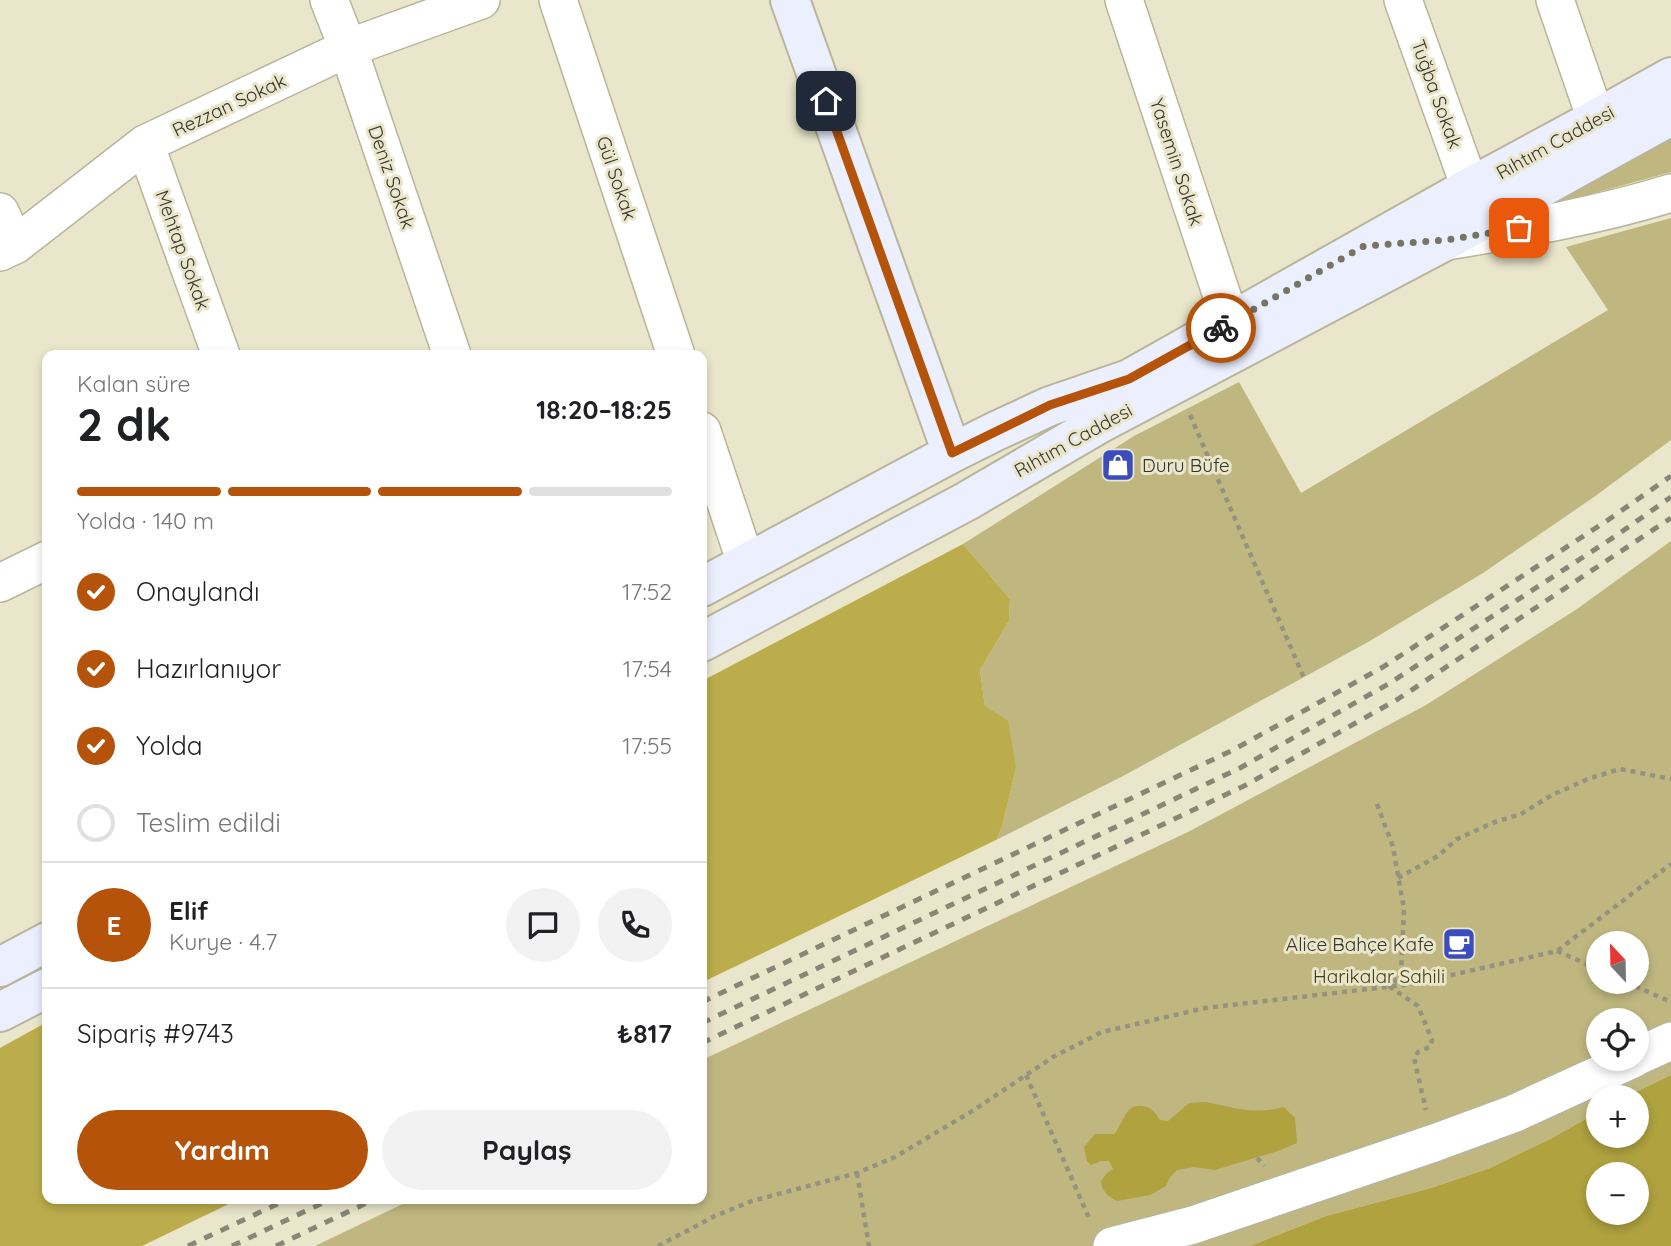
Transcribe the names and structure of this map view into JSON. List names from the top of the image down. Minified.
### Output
{"streets":{"main road":["Rıhtım Caddesi"],"street":["Tuğba Sokak","Rezzan Sokak","Yasemin Sokak","Deniz Sokak","Gül Sokak","Mehtap Sokak"]},"crossings":[["Tuğba Sokak","Rıhtım Caddesi"],["Rezzan Sokak","Deniz Sokak"],["Rezzan Sokak","Mehtap Sokak"],["Rıhtım Caddesi","Yasemin Sokak"]],"parks":["Harikalar Sahili"],"places":{"shop":["Duru Büfe"],"cafe":["Alice Bahçe Kafe"]},"north":"top","page":{"heading":["2 dk","Kalan süre","18:20–18:25"],"panel":["Elif","Kurye · 4.7","Sipariş #9743","₺817"],"bar":"Yolda · 140 m","list":[["Onaylandı","17:52"],["Hazırlanıyor","17:54"],["Yolda","17:55"],"Teslim edildi"],"round":"E","map_buttons":["+","−"],"buttons":["Yardım","Paylaş"]}}
